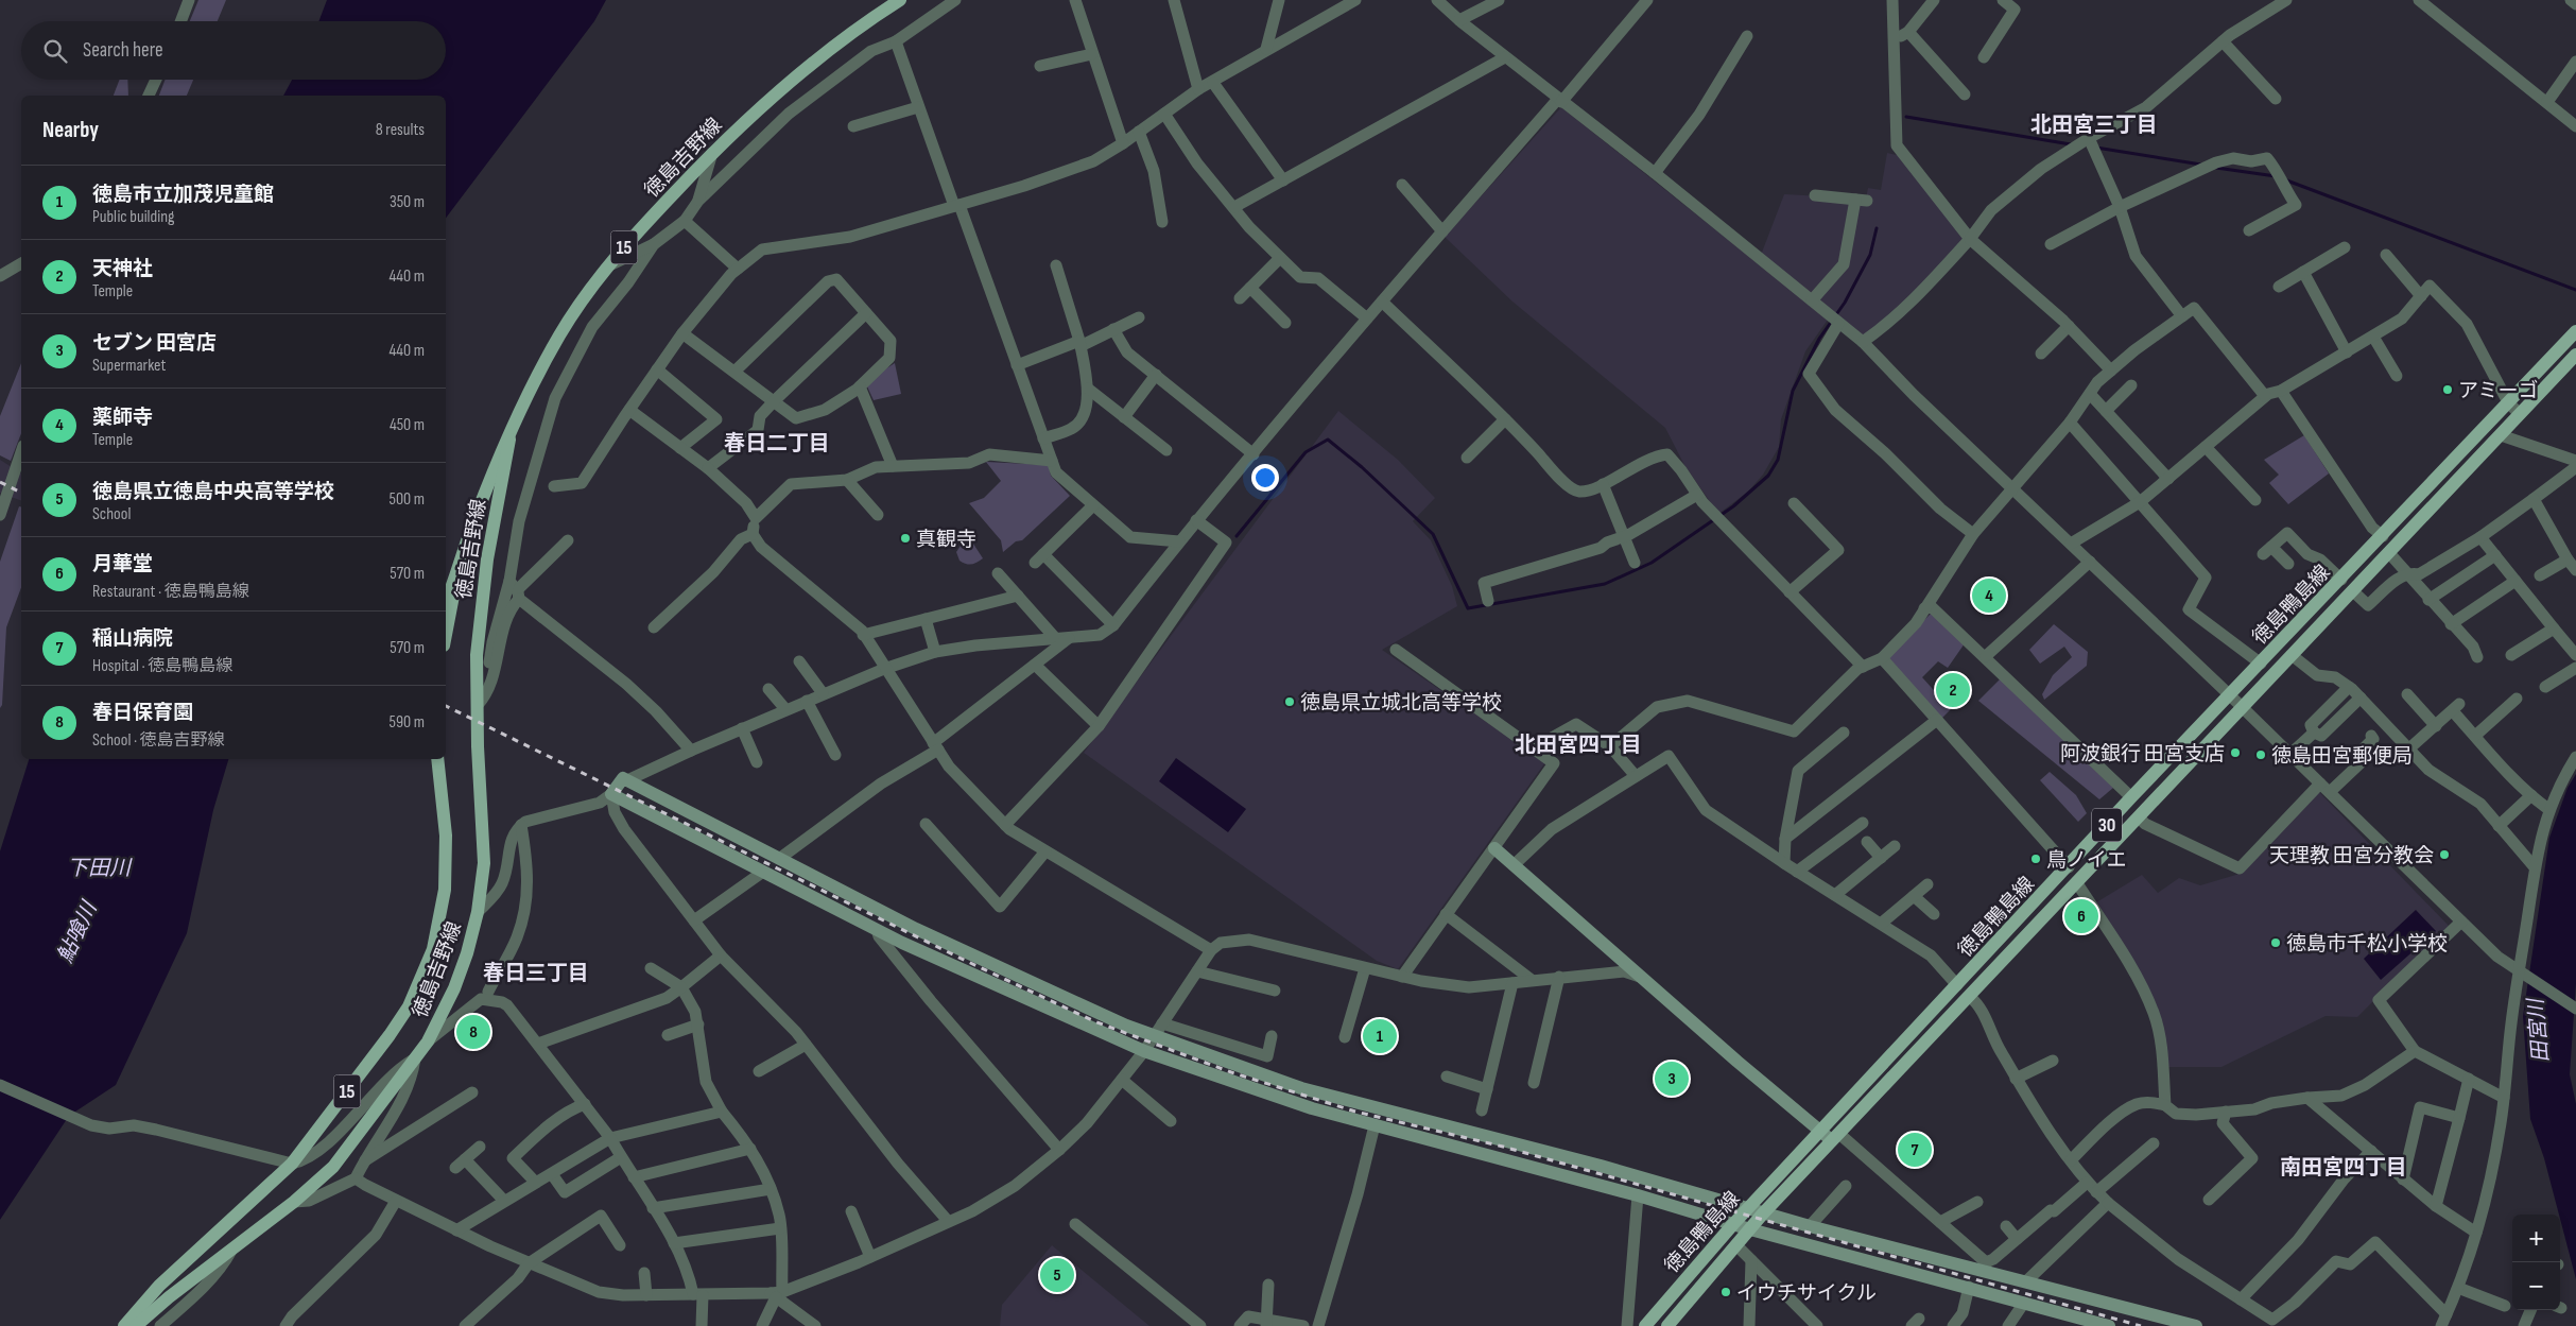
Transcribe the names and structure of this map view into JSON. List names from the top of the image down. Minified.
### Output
{"streets":{"main road":["徳島吉野線","15","徳島鴨島線","30"]},"districts":["北田宮三丁目","春日二丁目","北田宮四丁目","春日三丁目","南田宮四丁目"],"water":["下田川","鮎喰川","田宮川"],"places":["アミーゴ","真観寺","徳島県立城北高等学校","阿波銀行 田宮支店","徳島田宮郵便局","天理教 田宮分教会","鳥ノイエ","徳島市千松小学校","イウチサイクル"],"page":{"search":"Search here","heading":["Nearby","8 results"],"list":[{"mark":"1","name":"徳島市立加茂児童館","note":"Public building","value":"350 m"},{"mark":"2","name":"天神社","note":"Temple","value":"440 m"},{"mark":"3","name":"セブン 田宮店","note":"Supermarket","value":"440 m"},{"mark":"4","name":"薬師寺","note":"Temple","value":"450 m"},{"mark":"5","name":"徳島県立徳島中央高等学校","note":"School","value":"500 m"},{"mark":"6","name":"月華堂","note":"Restaurant · 徳島鴨島線","value":"570 m"},{"mark":"7","name":"稲山病院","note":"Hospital · 徳島鴨島線","value":"570 m"},{"mark":"8","name":"春日保育園","note":"School · 徳島吉野線","value":"590 m"}],"pins":["4","2","6","8","1","3","7","5"],"map_buttons":["+","−"]}}
